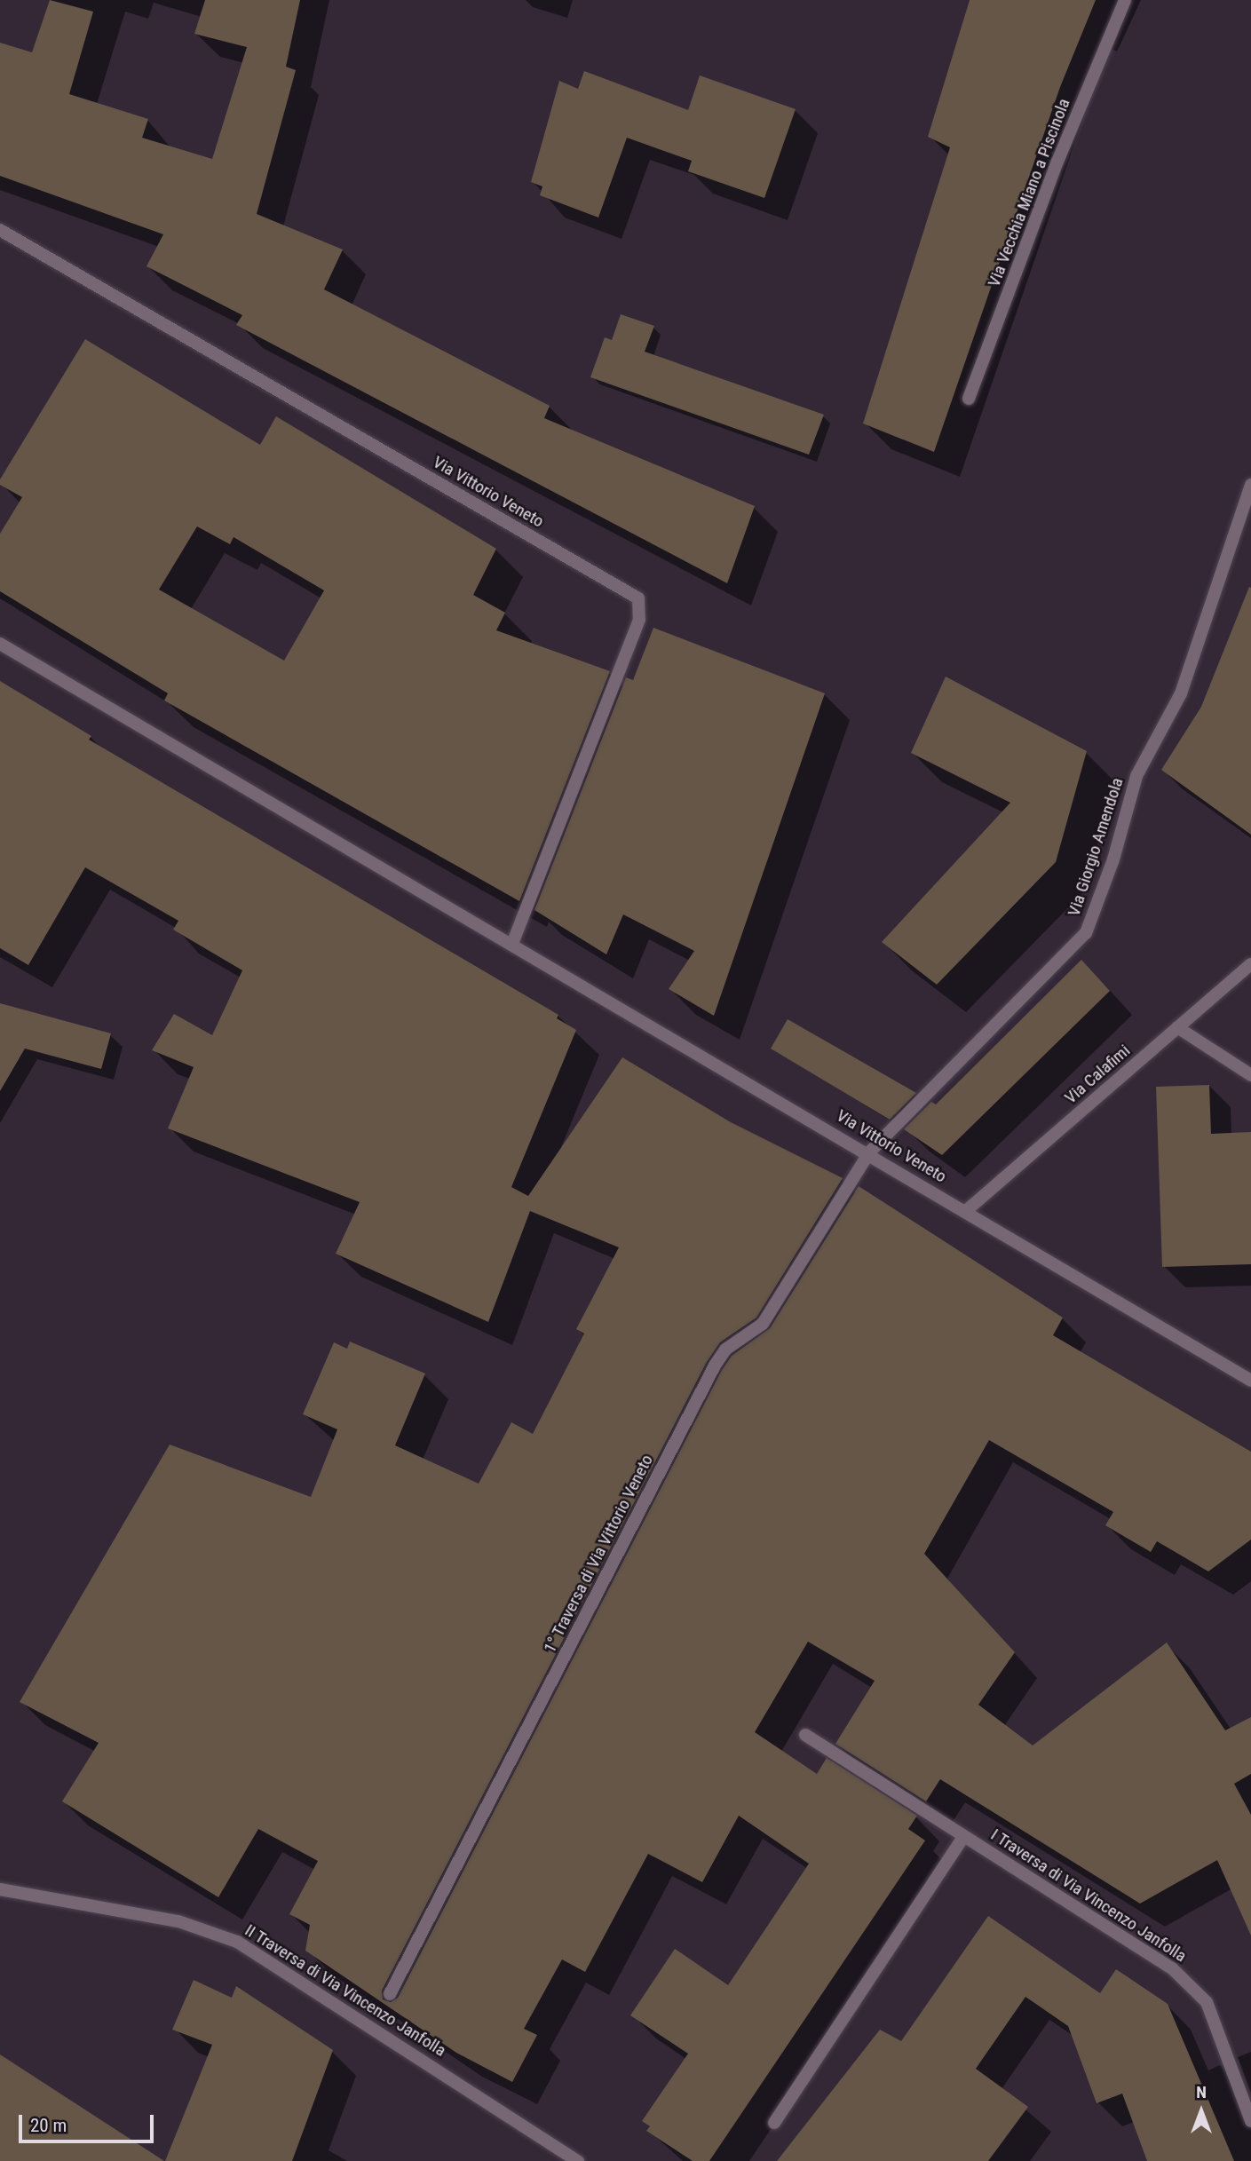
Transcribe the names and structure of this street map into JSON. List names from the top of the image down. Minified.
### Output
{"streets":{"street":["Via Vecchia Miano a Piscinola","Via Vittorio Veneto","Via Giorgio Amendola","Via Calafimi","1° Traversa di Via Vittorio Veneto","I Traversa di Via Vincenzo Janfolla","II Traversa di Via Vincenzo Janfolla"]},"crossings":[["Via Vittorio Veneto","Via Giorgio Amendola"],["Via Vittorio Veneto","Via Calafimi"],["Via Vittorio Veneto","1° Traversa di Via Vittorio Veneto"],["Via Giorgio Amendola","1° Traversa di Via Vittorio Veneto"]],"scale_bar":"20 m","north":"top"}
